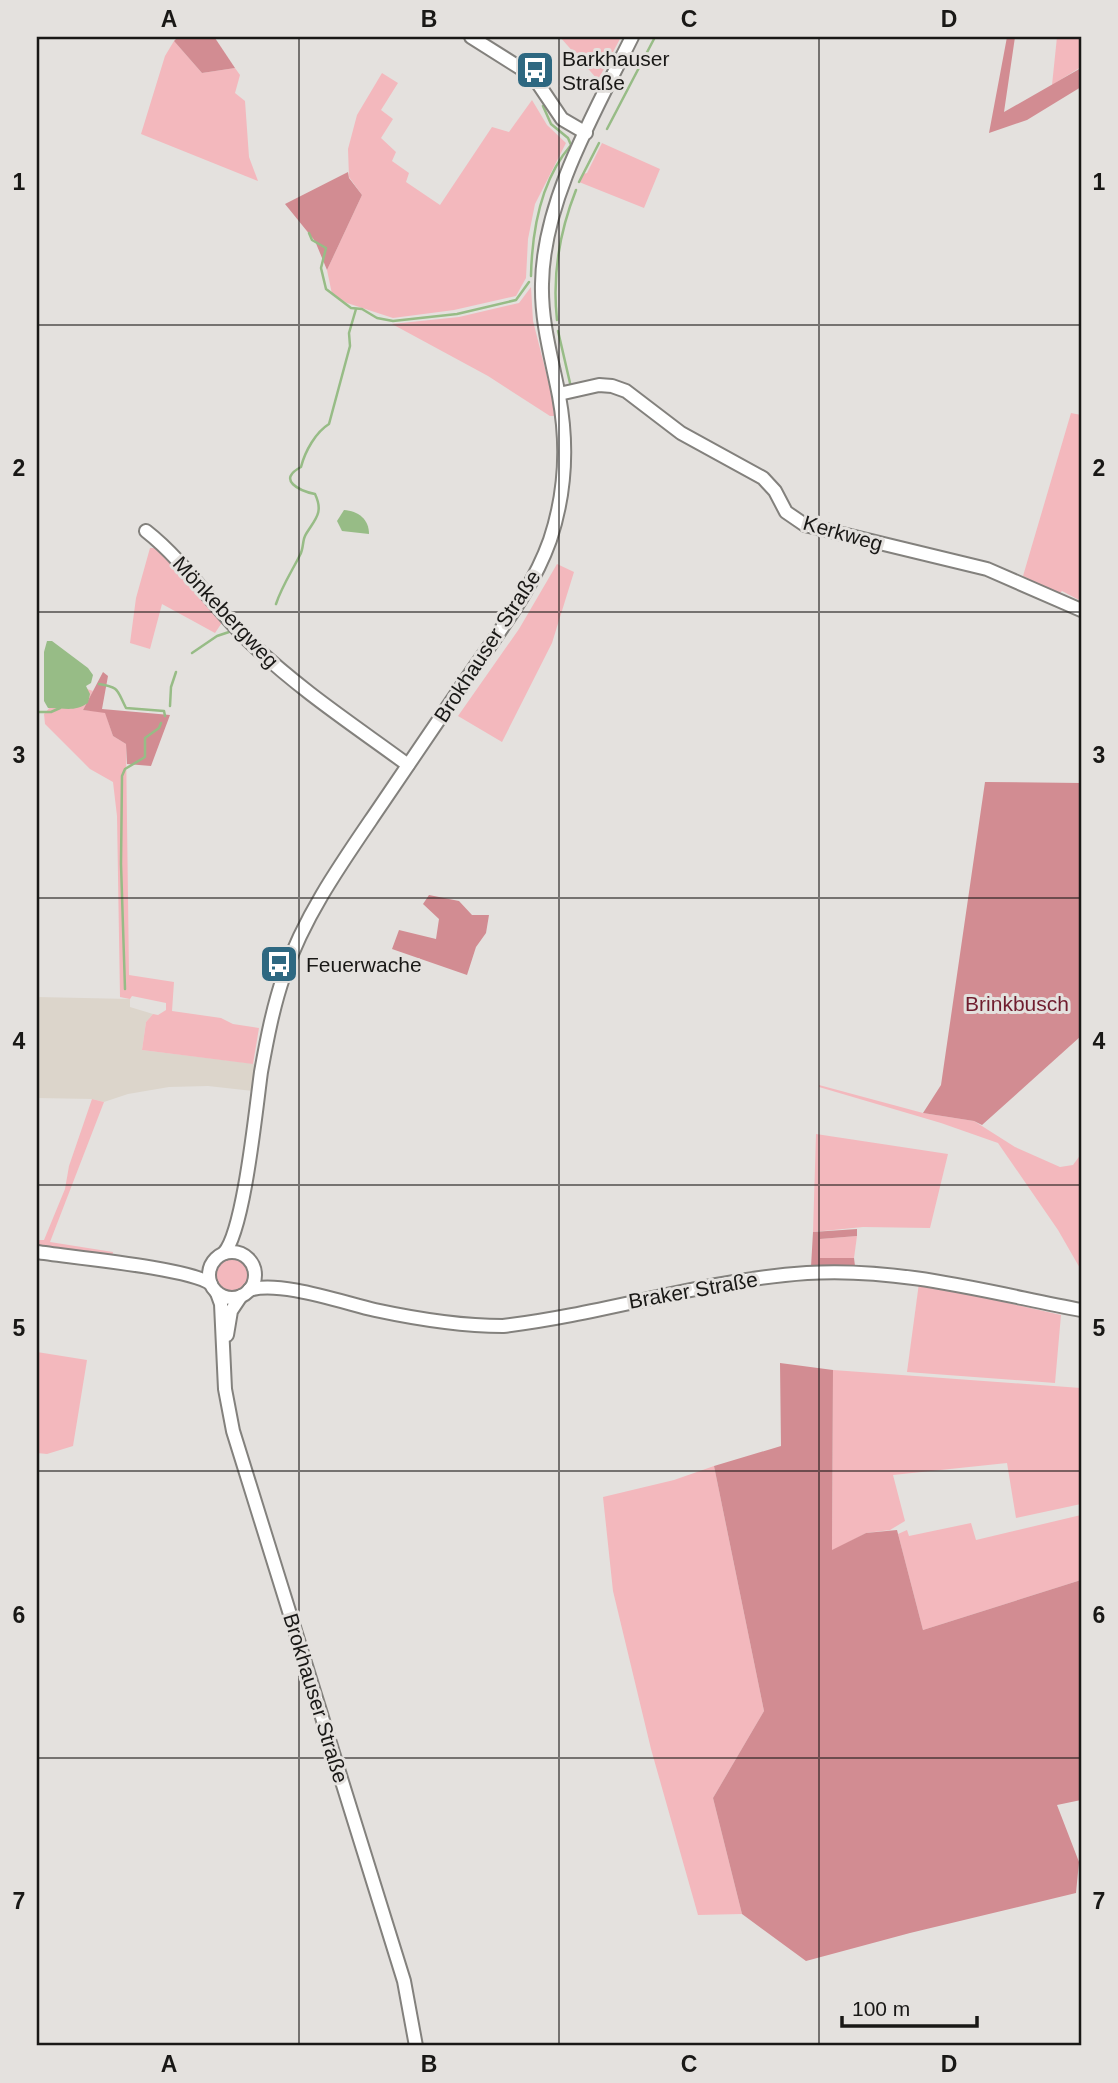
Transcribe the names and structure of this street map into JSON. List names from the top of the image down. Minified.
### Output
{"streets":{"street":["Kerkweg","Mönkebergweg","Brokhauser Straße","Braker Straße"]},"crossings":[["Kerkweg","Brokhauser Straße"],["Mönkebergweg","Brokhauser Straße"],["Brokhauser Straße","Braker Straße"]],"parks":["Brinkbusch"],"places":{"bus stop":["Barkhauser Straße","Feuerwache"]},"scale_bar":"100 m","grid":{"columns":["A","B","C","D"],"rows":["1","2","3","4","5","6","7"]}}
